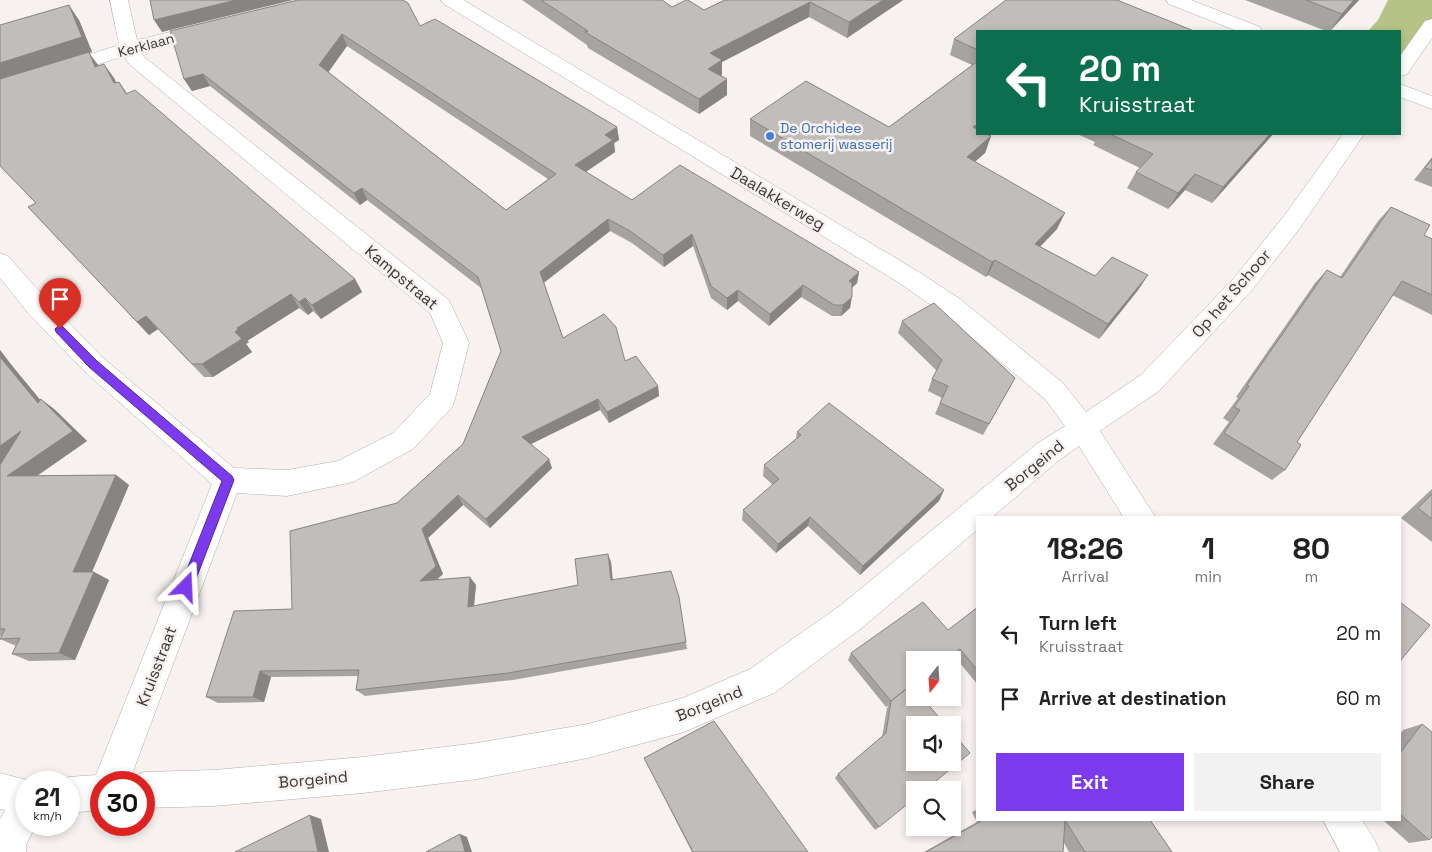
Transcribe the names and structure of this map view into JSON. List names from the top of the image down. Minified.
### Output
{"streets":{"street":["Kerklaan","Daalakkerweg","Kampstraat","Op het Schoor","Borgeind","Kruisstraat"]},"crossings":[["Kerklaan","Kampstraat"],["Daalakkerweg","Op het Schoor"],["Daalakkerweg","Borgeind"],["Kampstraat","Kruisstraat"],["Op het Schoor","Borgeind"]],"places":["De Orchidee stomerij wasserij"],"north":"bottom","page":{"turn":["20 m","Kruisstraat"],"eta":["18:26","Arrival","1","min","80","m"],"list":[{"name":"Turn left","note":"Kruisstraat","value":"20 m"},{"name":"Arrive at destination","value":"60 m"}],"buttons":["Exit","Share"],"speed":"21 km/h","limit":"30"}}
